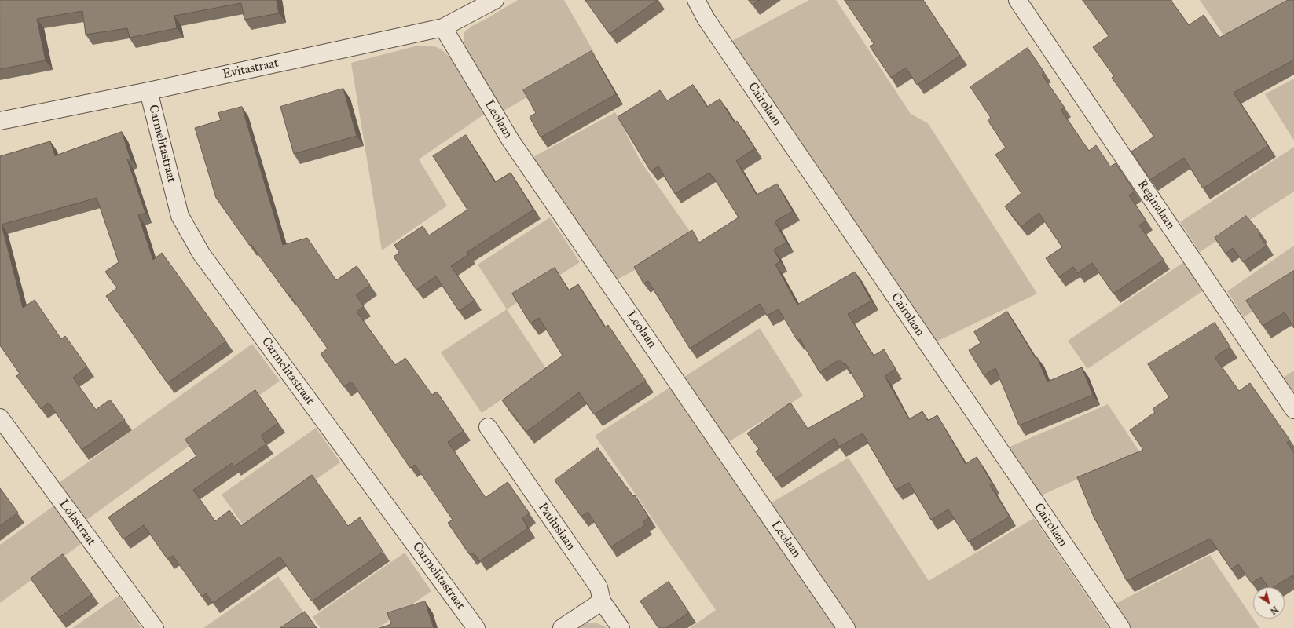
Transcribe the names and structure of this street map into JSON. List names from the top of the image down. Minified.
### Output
{"streets":{"street":["Evitastraat","Cairolaan","Leolaan","Carmelitastraat","Reginalaan","Lolastraat","Pauluslaan"]},"crossings":[["Evitastraat","Leolaan"],["Evitastraat","Carmelitastraat"]],"north":"bottom right"}
